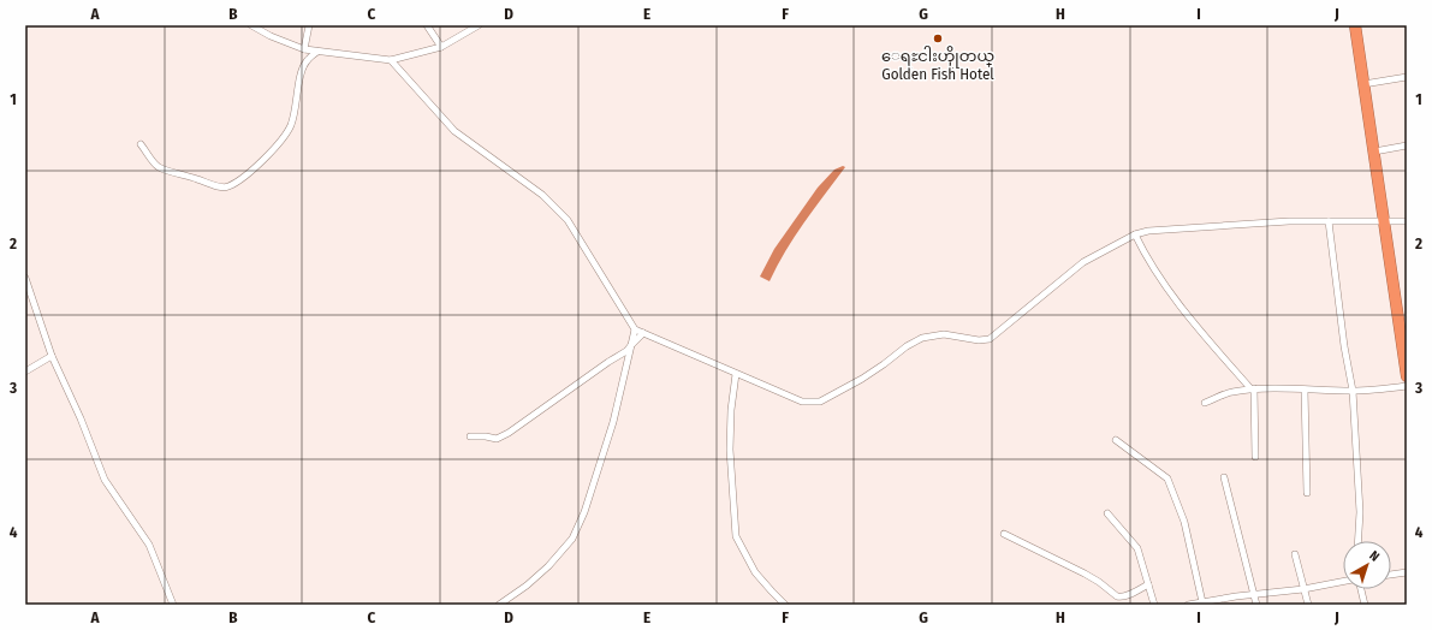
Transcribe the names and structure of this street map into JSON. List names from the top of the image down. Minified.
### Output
{"places":["ေရႊငါးဟိုုတယ္ Golden Fish Hotel"],"north":"top right","grid":{"columns":["A","B","C","D","E","F","G","H","I","J"],"rows":["1","2","3","4"]}}
